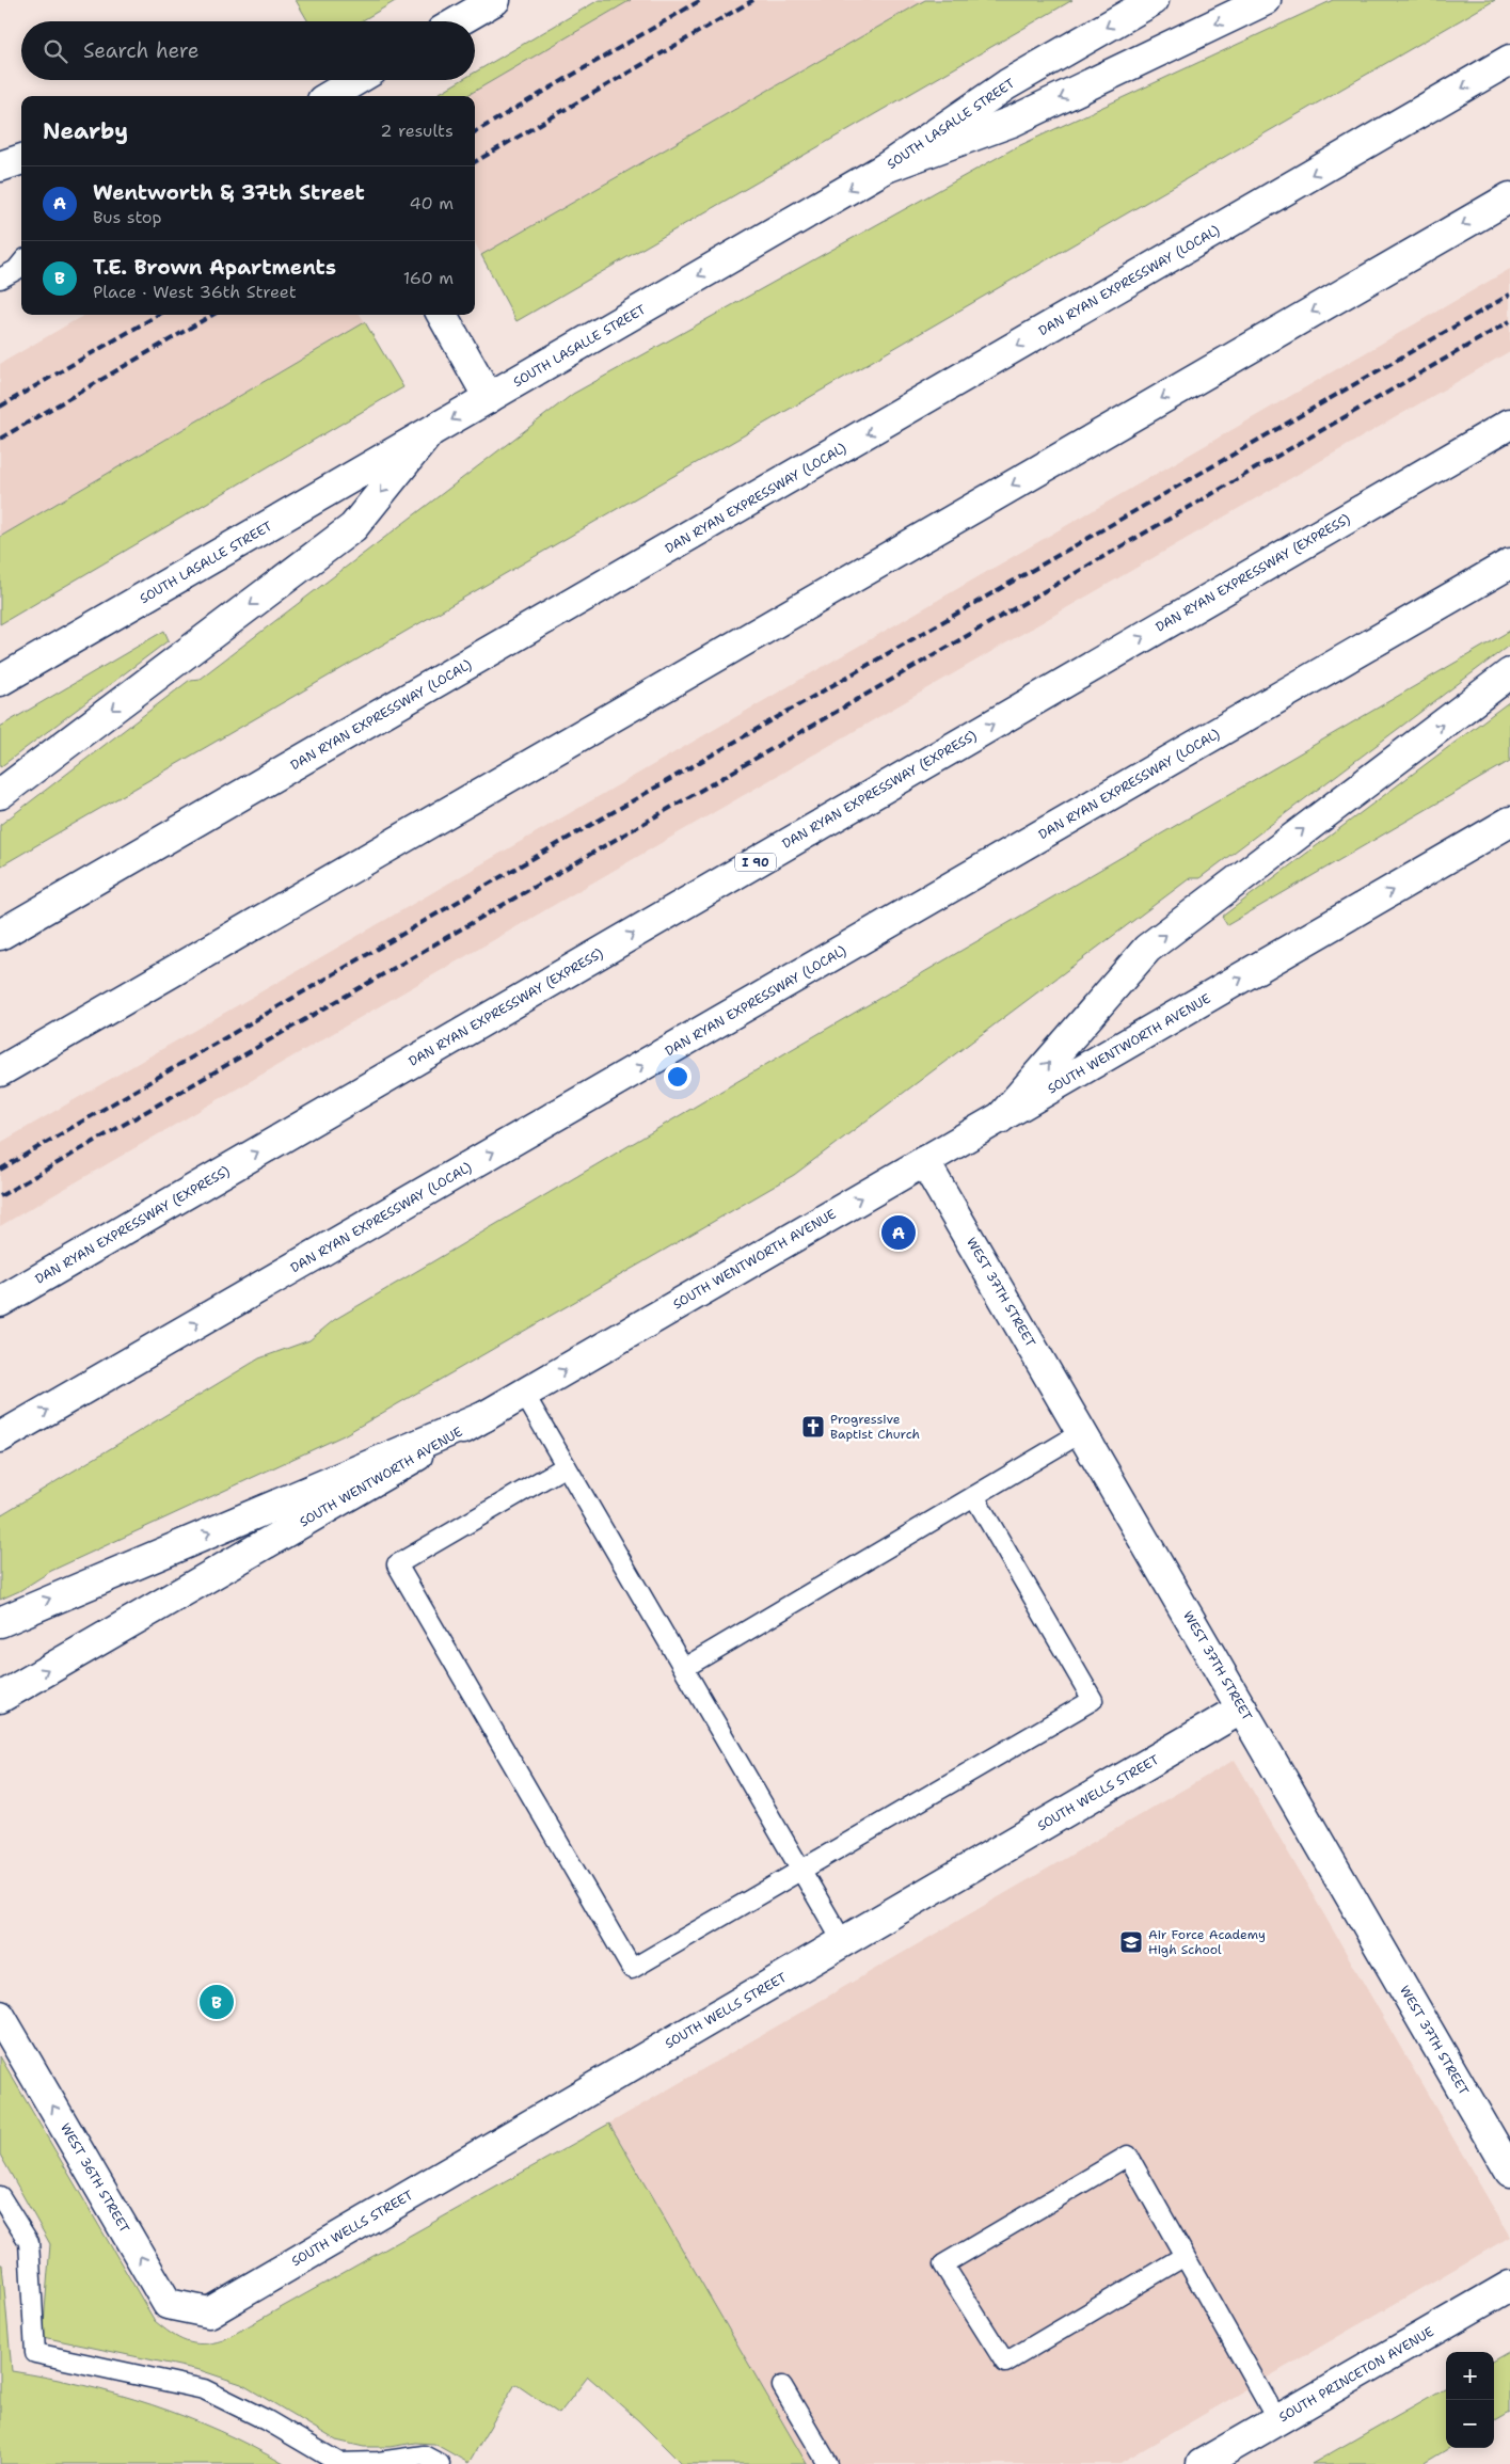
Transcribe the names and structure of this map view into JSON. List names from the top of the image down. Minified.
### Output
{"streets":{"main road":["SOUTH LASALLE STREET","DAN RYAN EXPRESSWAY (LOCAL)","DAN RYAN EXPRESSWAY (EXPRESS)","I 90","SOUTH WENTWORTH AVENUE","WEST 37TH STREET","SOUTH WELLS STREET","WEST 36TH STREET","SOUTH PRINCETON AVENUE"]},"crossings":[["SOUTH WENTWORTH AVENUE","WEST 37TH STREET"],["WEST 37TH STREET","SOUTH WELLS STREET"],["SOUTH WELLS STREET","WEST 36TH STREET"]],"one_way":["WEST 36TH STREET"],"places":{"church":["Progressive Baptist Church"],"school or university":["Air Force Academy High School"]},"page":{"search":"Search here","heading":["Nearby","2 results"],"list":[{"mark":"A","name":"Wentworth & 37th Street","note":"Bus stop","value":"40 m"},{"mark":"B","name":"T.E. Brown Apartments","note":"Place · West 36th Street","value":"160 m"}],"pins":["A","B"],"map_buttons":["+","−"]}}
